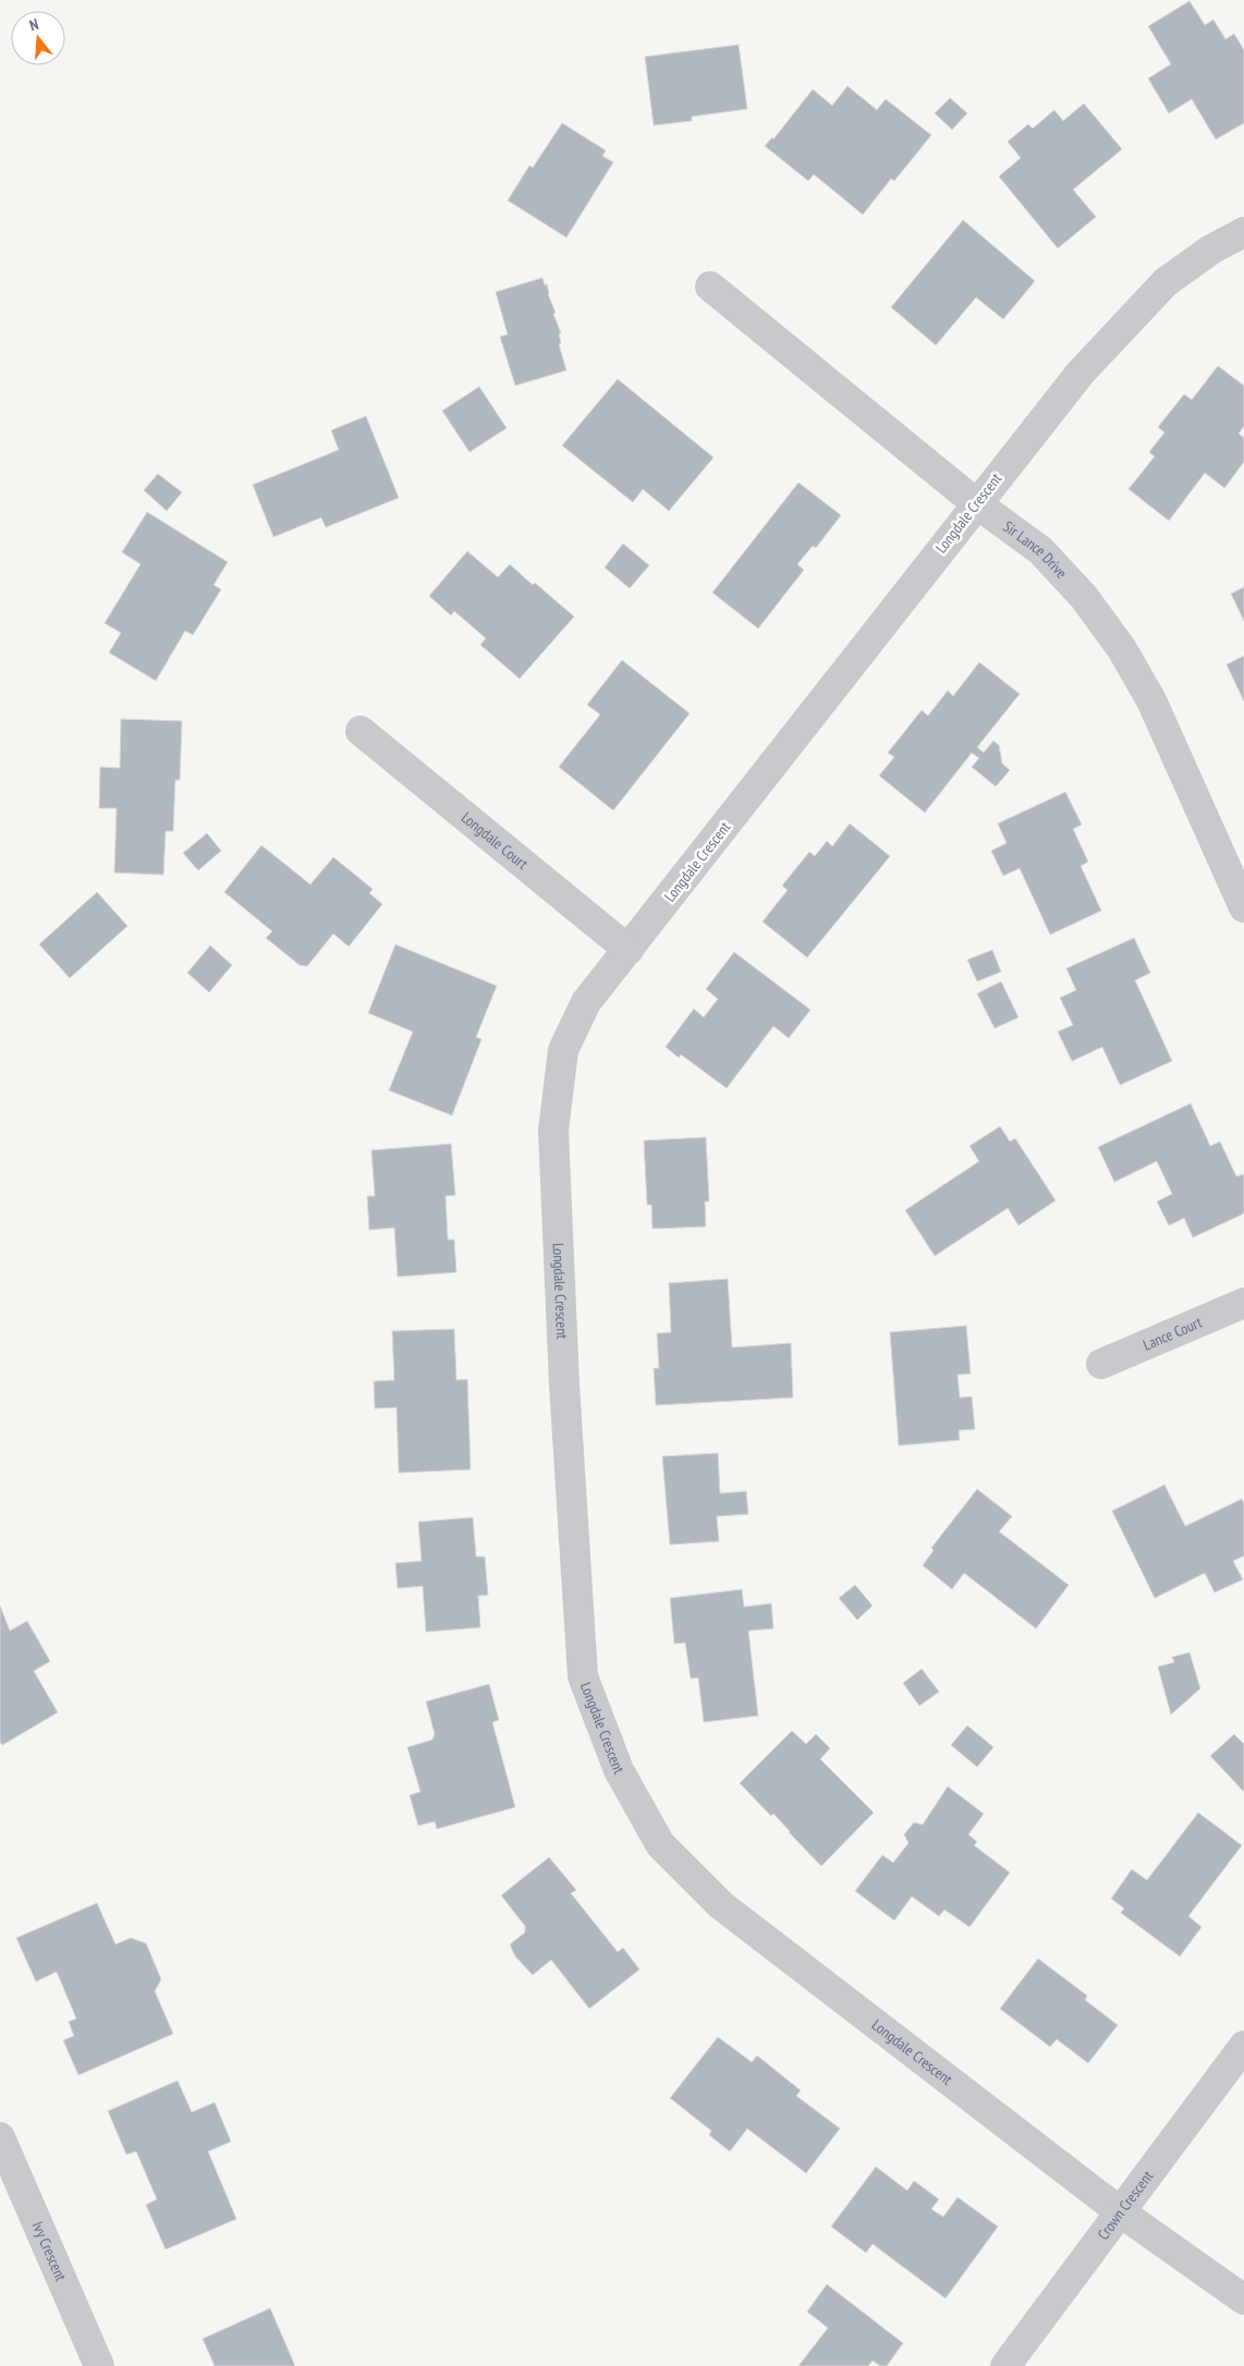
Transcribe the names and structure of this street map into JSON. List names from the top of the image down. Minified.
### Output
{"streets":{"street":["Longdale Crescent","Sir Lance Drive","Longdale Court","Lance Court","Crown Crescent","Ivy Crescent"]},"crossings":[["Longdale Crescent","Sir Lance Drive"],["Longdale Crescent","Longdale Court"],["Longdale Crescent","Crown Crescent"]],"north":"top"}
